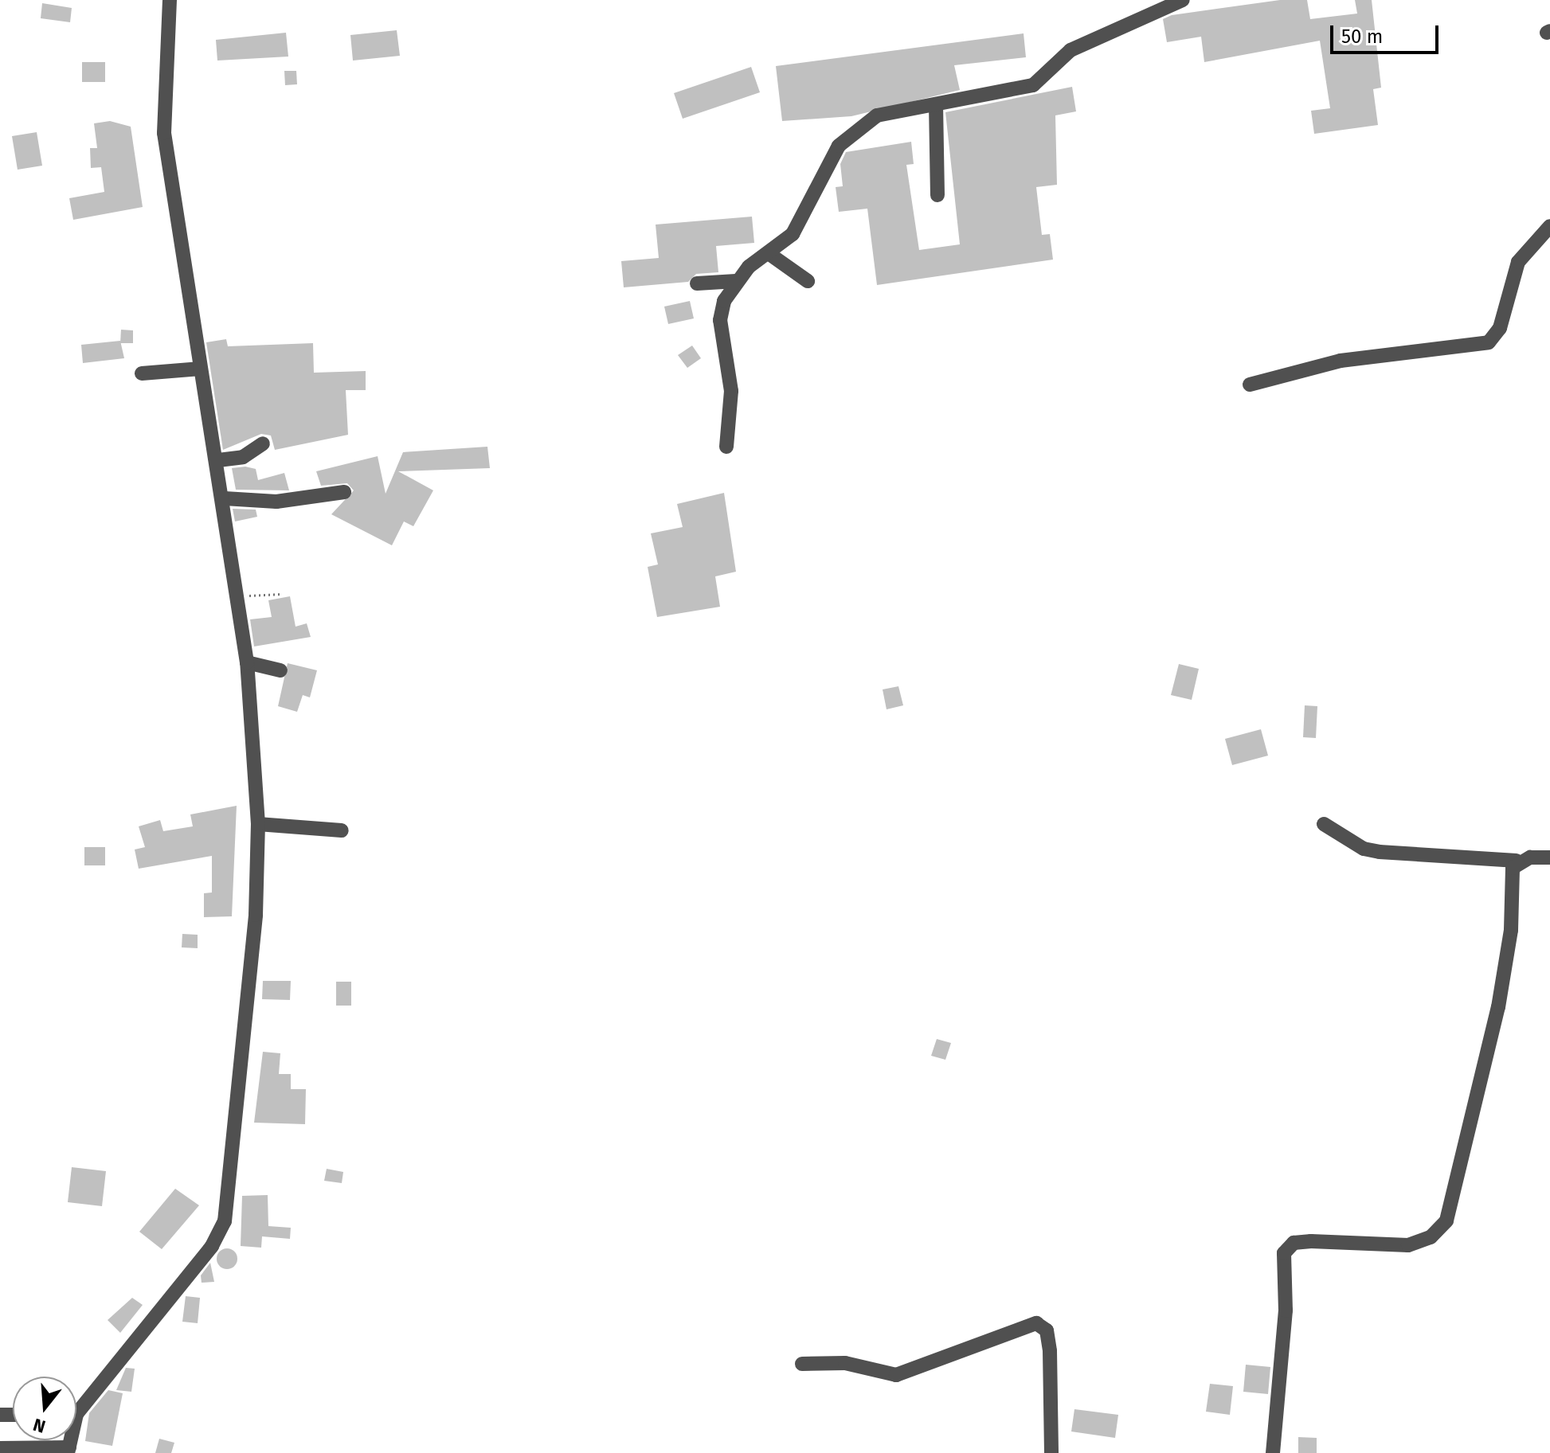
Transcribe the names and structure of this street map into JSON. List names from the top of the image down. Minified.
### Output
{"scale_bar":"50 m","north":"bottom"}
